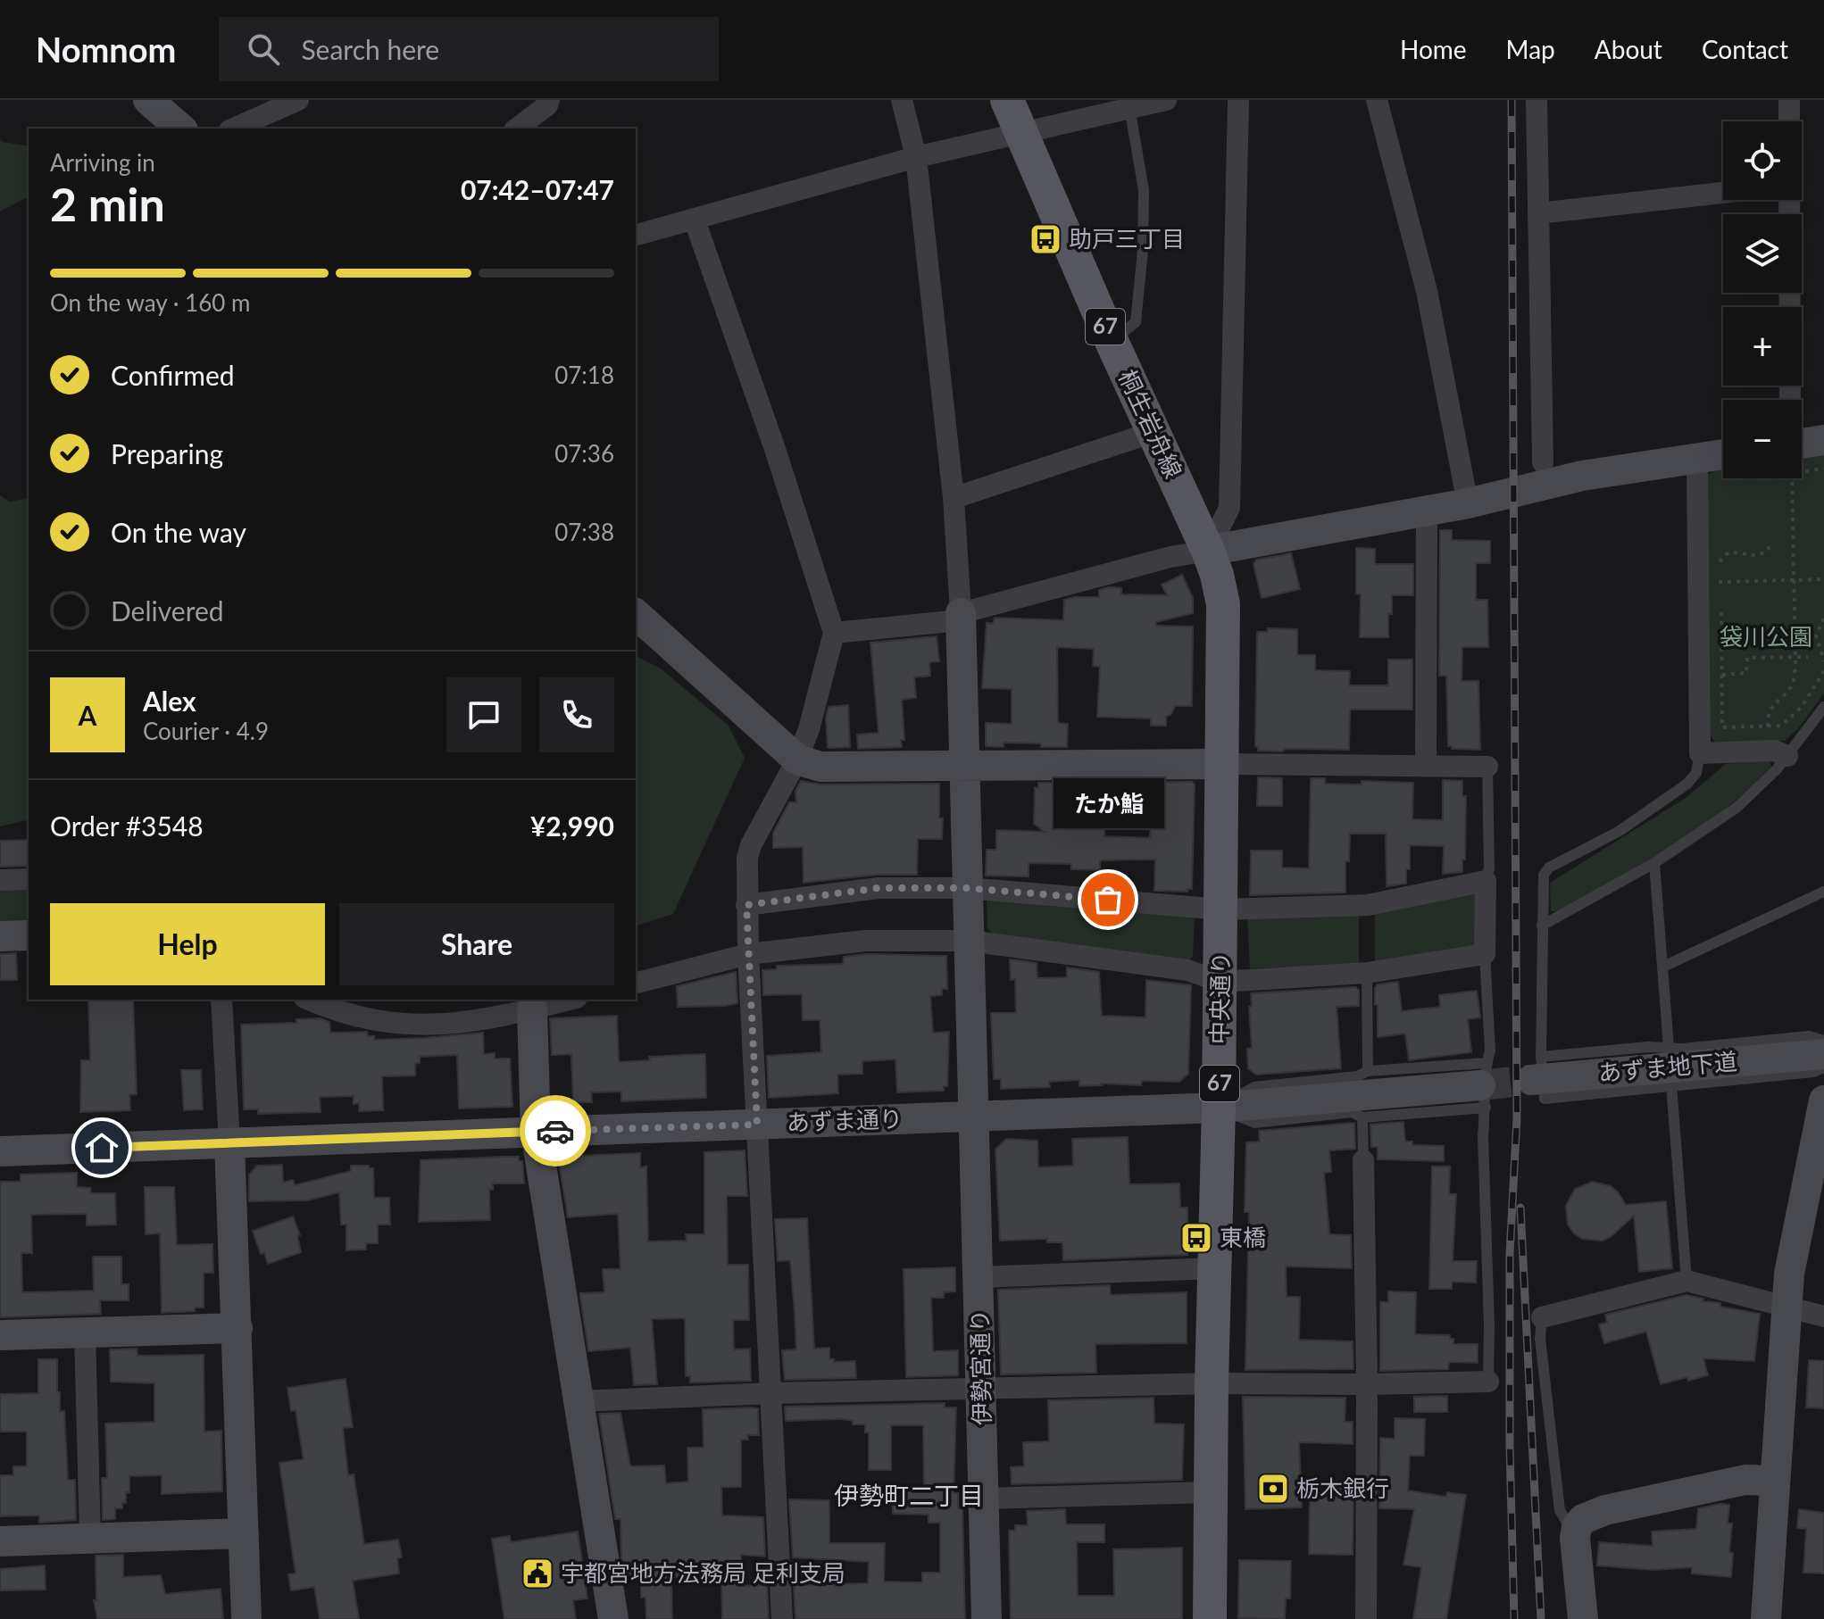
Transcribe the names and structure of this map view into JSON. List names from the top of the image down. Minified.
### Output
{"streets":{"main road":["67","桐生岩舟線","中央通り"],"street":["あずま地下道","あずま通り","伊勢宮通り"]},"crossings":[["桐生岩舟線","中央通り"],["中央通り","あずま通り"],["あずま通り","伊勢宮通り"]],"districts":["伊勢町二丁目"],"parks":["袋川公園"],"places":{"bus stop":["助戸三丁目","東橋"],"other":["たか鮨"],"bank":["栃木銀行"],"public building":["宇都宮地方法務局 足利支局"]},"page":{"header":"Nomnom","search":"Search here","nav":["Home","Map","About","Contact"],"map_buttons":["+","−"],"heading":["2 min","Arriving in","07:42–07:47"],"panel":["Alex","Courier · 4.9","Order #3548","¥2,990"],"bar":"On the way · 160 m","list":[["Confirmed","07:18"],["Preparing","07:36"],["On the way","07:38"],"Delivered"],"round":"A","bubble":"たか鮨","buttons":["Help","Share"]}}
